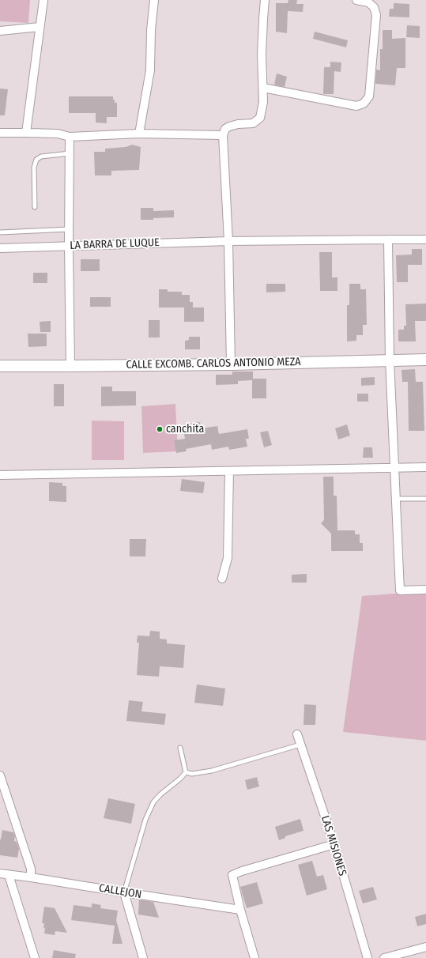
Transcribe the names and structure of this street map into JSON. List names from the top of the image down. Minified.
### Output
{"streets":{"street":["LA BARRA DE LUQUE","CALLE EXCOMB. CARLOS ANTONIO MEZA","LAS MISIONES","CALLEJON"]},"places":["canchita"]}
